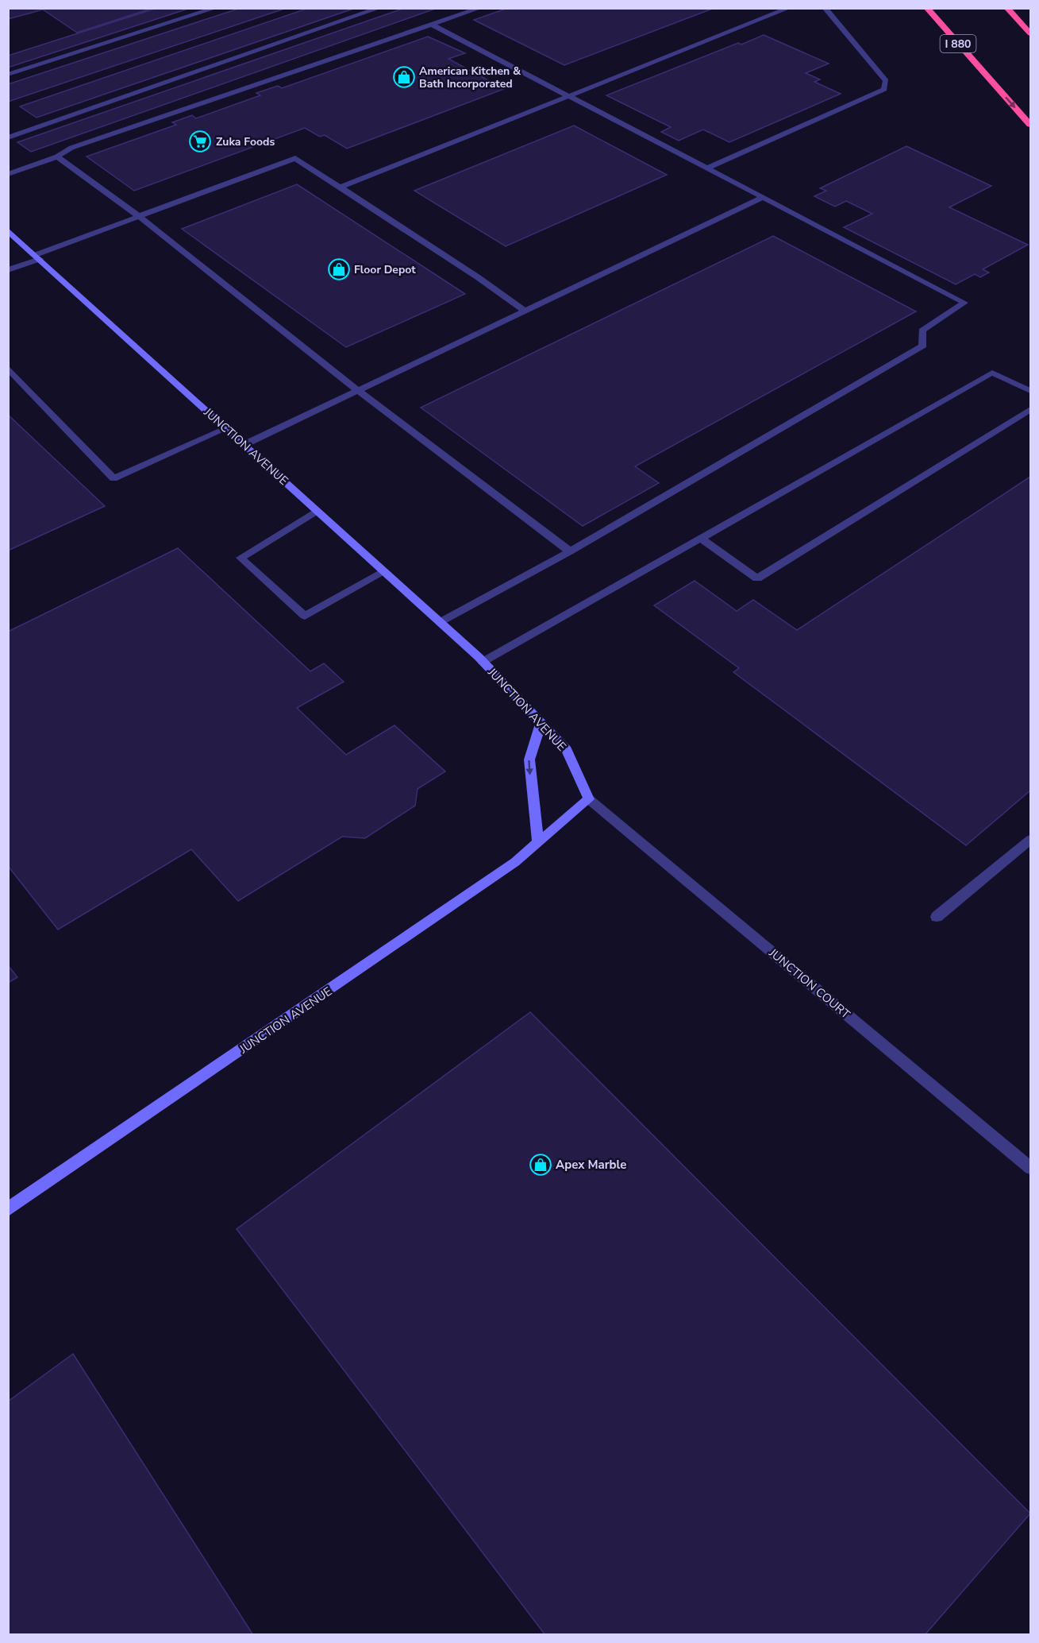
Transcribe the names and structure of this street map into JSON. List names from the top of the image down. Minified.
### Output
{"streets":{"highway":["I 880"],"street":["JUNCTION AVENUE","JUNCTION COURT"]},"crossings":[["JUNCTION AVENUE","JUNCTION COURT"]],"places":{"shop":["American Kitchen & Bath Incorporated","Floor Depot","Apex Marble"],"supermarket":["Zuka Foods"]}}
